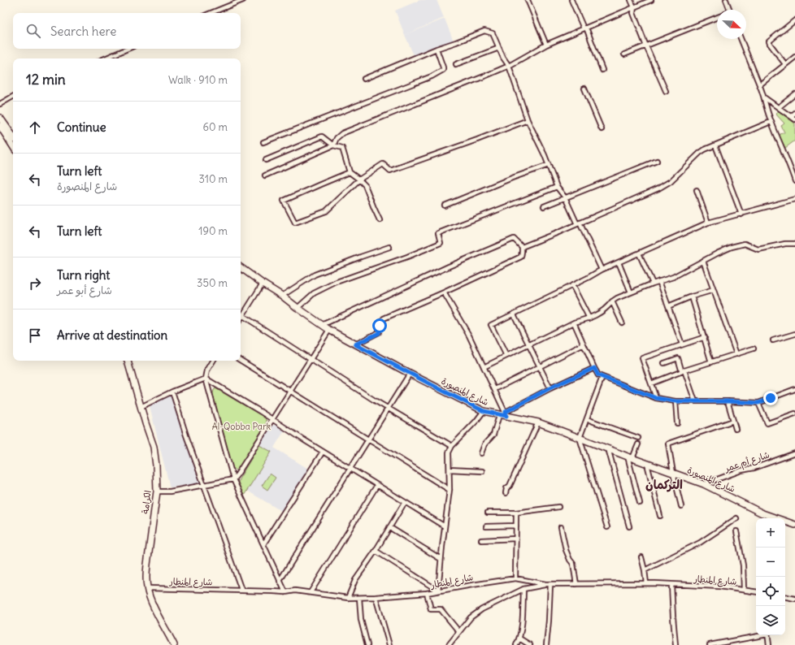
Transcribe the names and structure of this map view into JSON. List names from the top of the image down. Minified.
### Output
{"streets":{"main road":["شارع المنصورة","الكرامة"],"street":["شارع أم عمر","شارع المنطار"]},"crossings":[["شارع المنصورة","شارع أم عمر"],["الكرامة","شارع المنطار"]],"districts":["التركمان"],"parks":["Al-Qobba Park"],"north":"bottom right","page":{"search":"Search here","heading":["12 min","Walk · 910 m"],"list":[["Continue","60 m"],["Turn left","شارع المنصورة","310 m"],["Turn left","190 m"],["Turn right","شارع أبو عمر","350 m"],"Arrive at destination"],"map_buttons":["+","−"]}}
